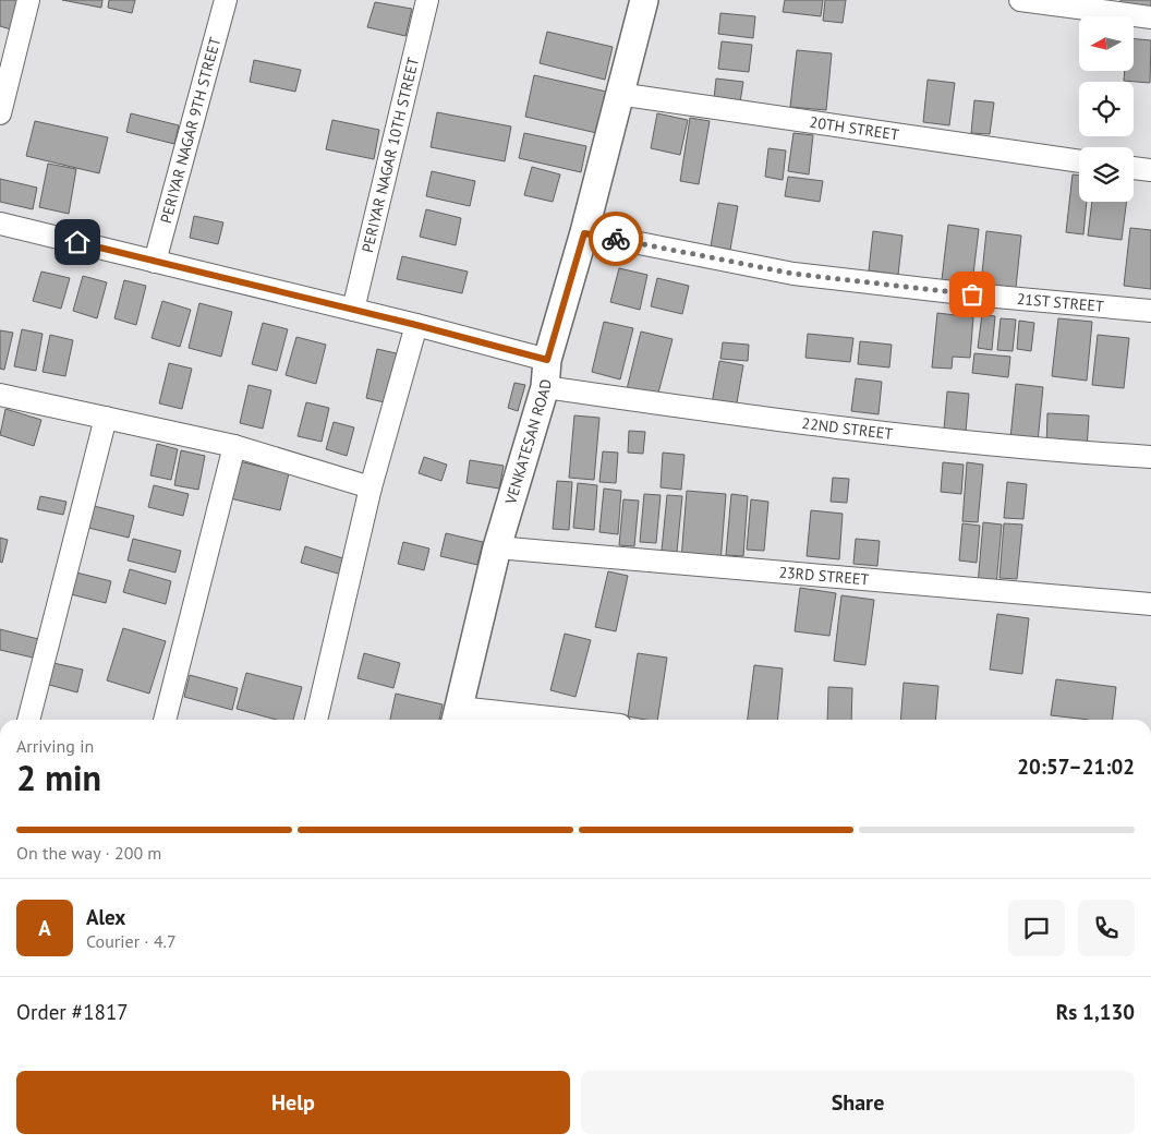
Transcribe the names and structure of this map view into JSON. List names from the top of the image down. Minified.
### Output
{"streets":{"street":["20TH STREET","PERIYAR NAGAR 9TH STREET","PERIYAR NAGAR 10TH STREET","21ST STREET","22ND STREET","VENKATESAN ROAD","23RD STREET"]},"crossings":[["20TH STREET","VENKATESAN ROAD"],["21ST STREET","VENKATESAN ROAD"],["22ND STREET","VENKATESAN ROAD"],["VENKATESAN ROAD","23RD STREET"]],"north":"left","page":{"heading":["2 min","Arriving in","20:57–21:02"],"panel":["Alex","Courier · 4.7","Order #1817","Rs 1,130"],"bar":"On the way · 200 m","round":"A","buttons":["Help","Share"]}}
